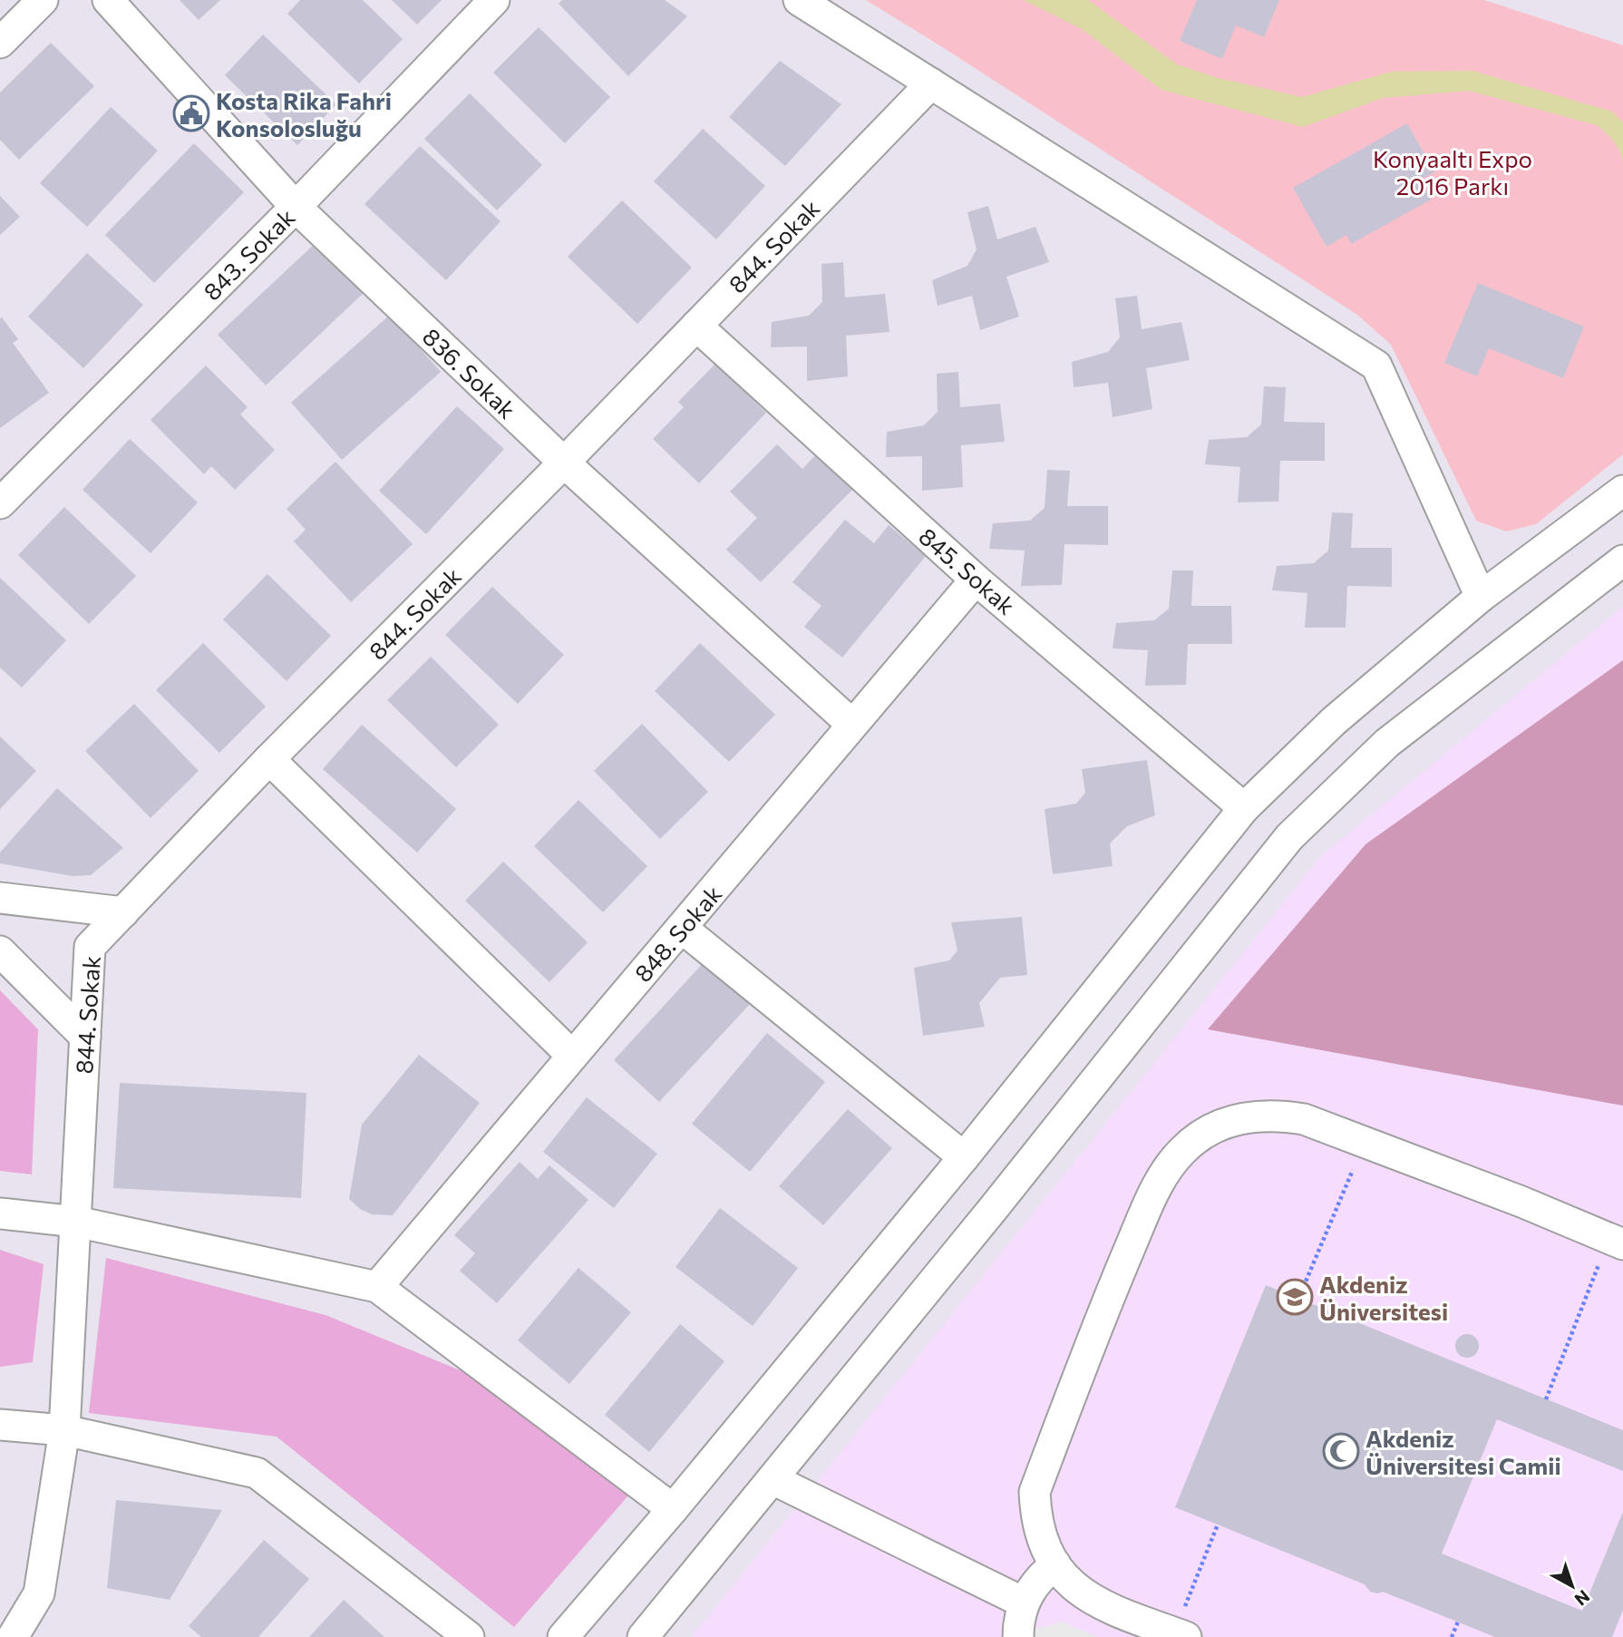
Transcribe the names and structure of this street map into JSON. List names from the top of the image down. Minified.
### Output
{"streets":{"street":["844. Sokak","843. Sokak","836. Sokak","845. Sokak","848. Sokak"]},"crossings":[["844. Sokak","836. Sokak"],["844. Sokak","845. Sokak"],["843. Sokak","836. Sokak"],["836. Sokak","848. Sokak"],["845. Sokak","848. Sokak"]],"parks":["Konyaaltı Expo 2016 Parkı"],"places":{"public building":["Kosta Rika Fahri Konsolosluğu"],"school or university":["Akdeniz Üniversitesi"],"mosque":["Akdeniz Üniversitesi Camii"]},"north":"bottom right"}
